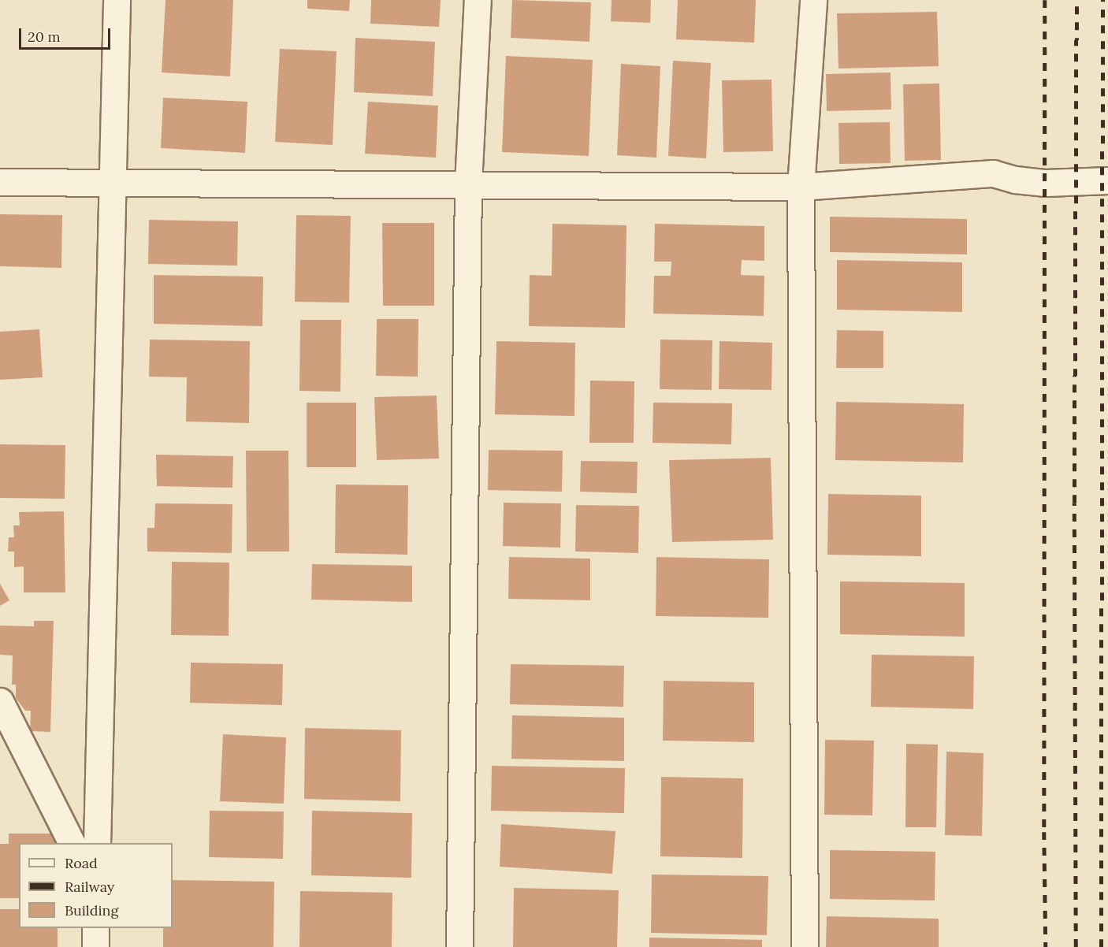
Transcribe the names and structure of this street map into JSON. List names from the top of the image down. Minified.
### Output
{"legend":["Road","Railway","Building"],"scale_bar":"20 m"}
